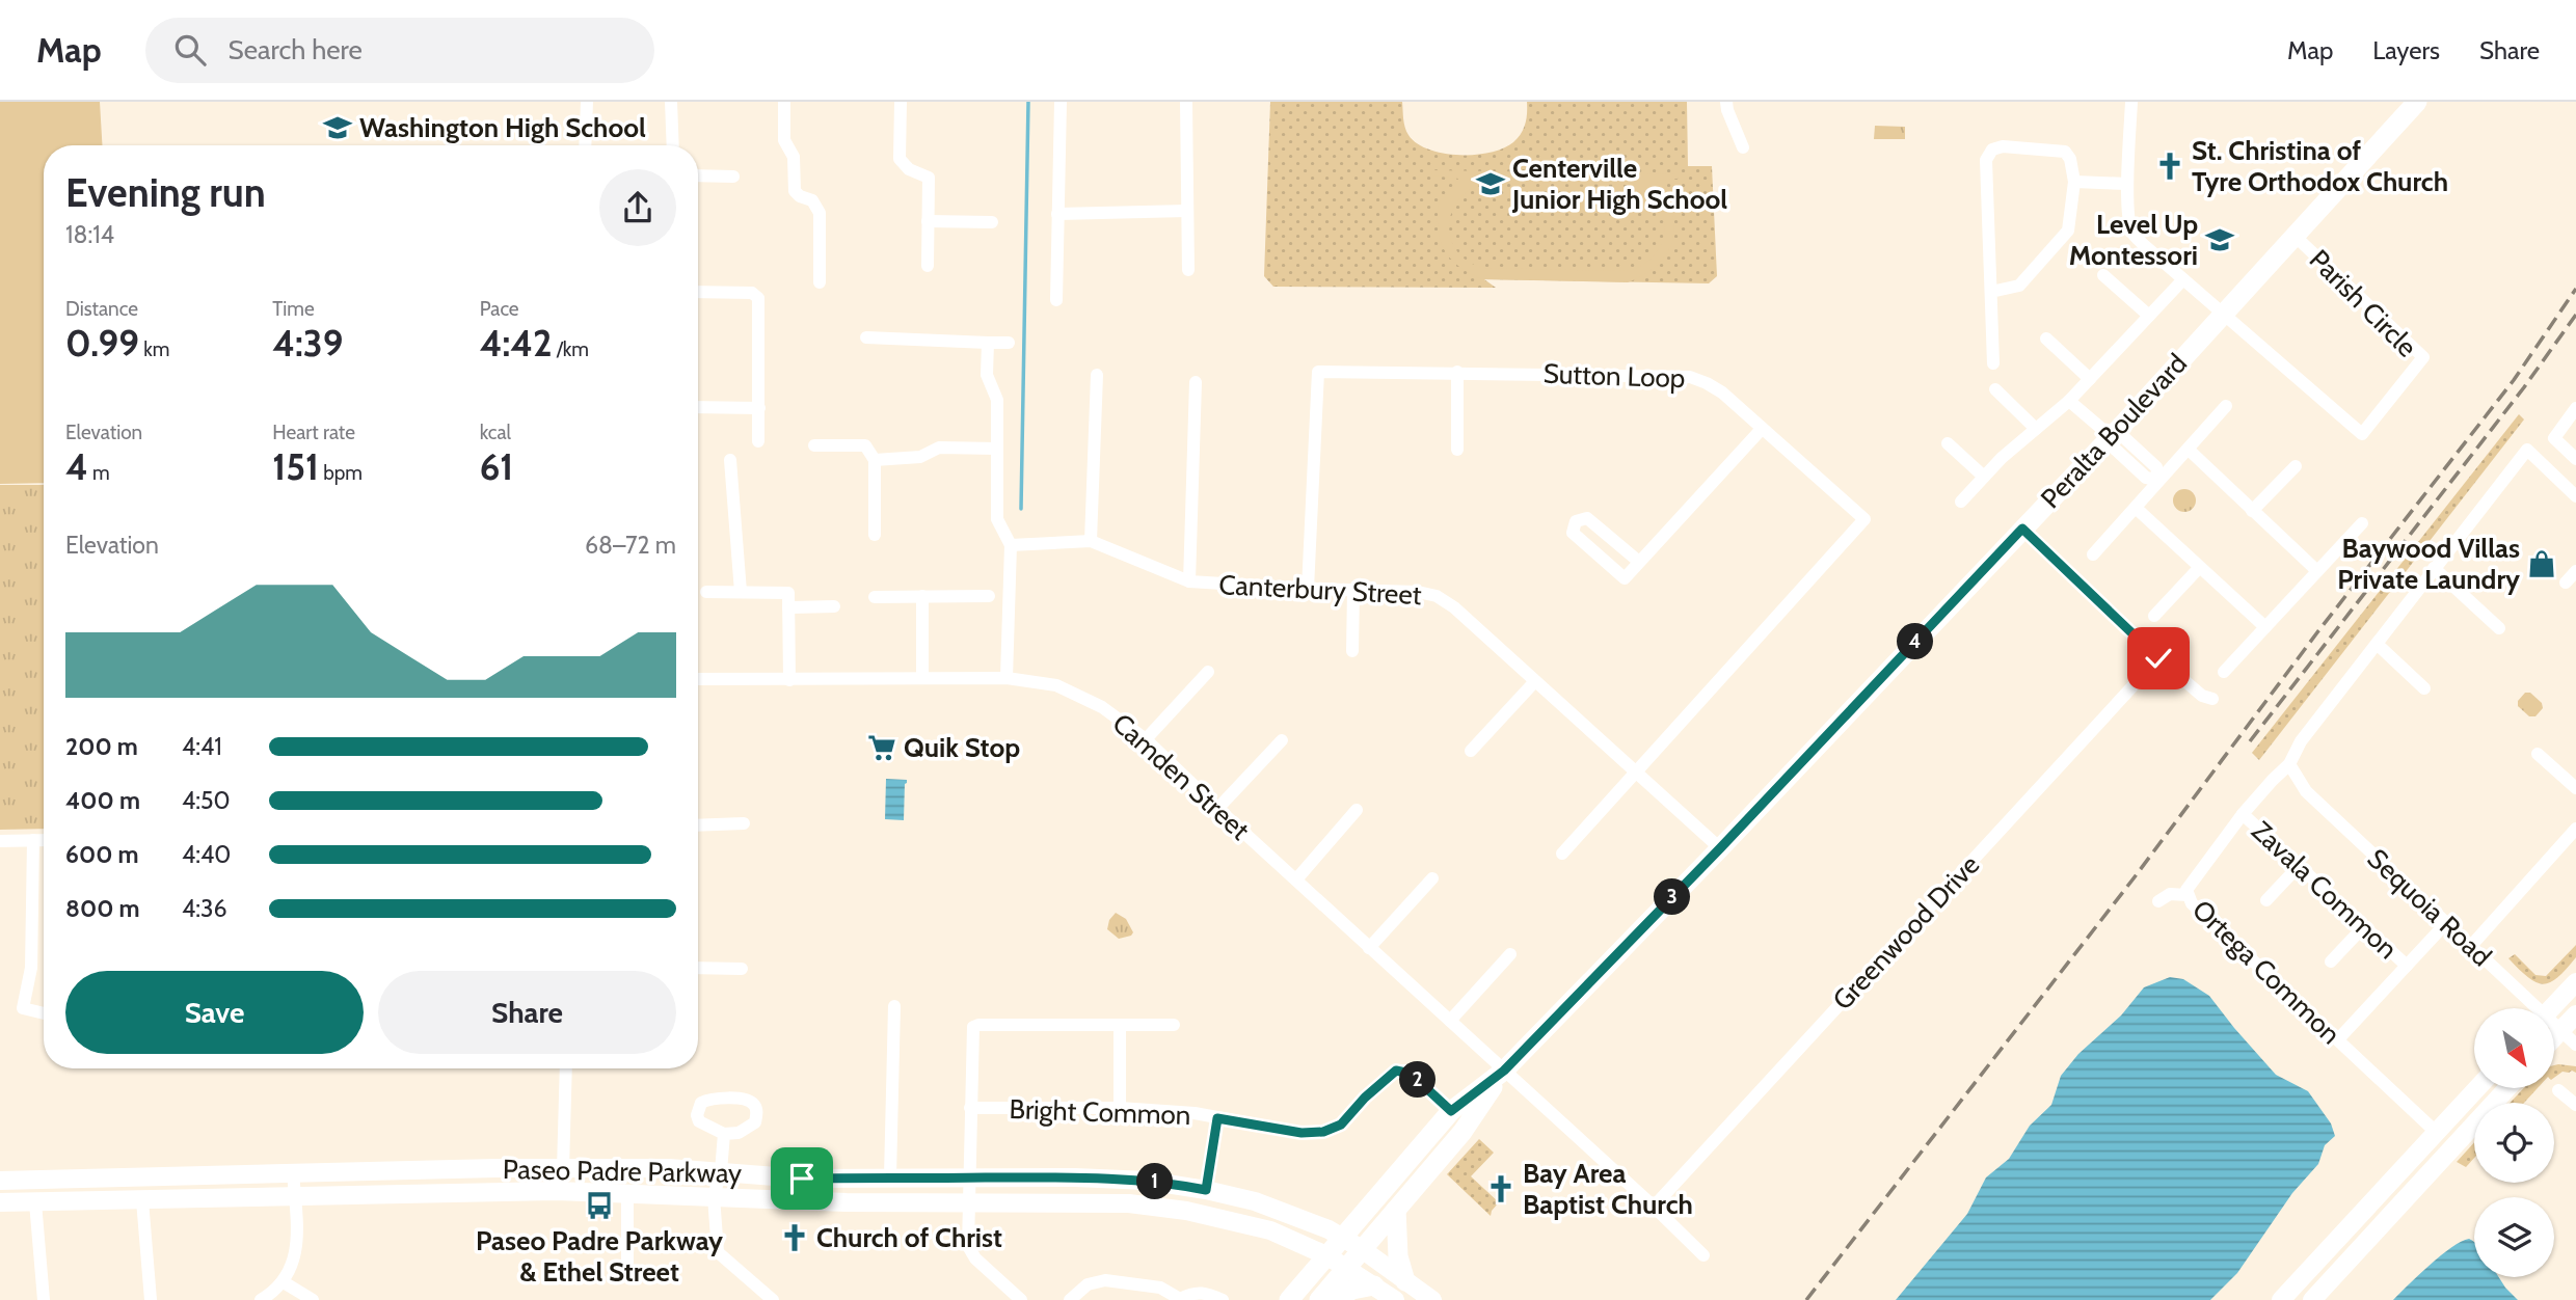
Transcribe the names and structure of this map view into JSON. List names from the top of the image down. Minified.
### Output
{"streets":{"main road":["Peralta Boulevard","Paseo Padre Parkway"],"street":["Parish Circle","Sutton Loop","Canterbury Street","Camden Street","Zavala Common","Sequoia Road","Greenwood Drive","Ortega Common","Bright Common"]},"crossings":[["Parish Circle","Peralta Boulevard"],["Sutton Loop","Canterbury Street"],["Peralta Boulevard","Canterbury Street"],["Peralta Boulevard","Camden Street"],["Peralta Boulevard","Bright Common"],["Peralta Boulevard","Paseo Padre Parkway"],["Camden Street","Greenwood Drive"],["Zavala Common","Ortega Common"],["Sequoia Road","Ortega Common"]],"places":{"school or university":["Washington High School","Centerville Junior High School","Level Up Montessori"],"church":["St. Christina of Tyre Orthodox Church","Bay Area Baptist Church","Church of Christ"],"shop":["Baywood Villas Private Laundry"],"supermarket":["Quik Stop"],"bus stop":["Paseo Padre Parkway & Ethel Street"]},"north":"bottom right","page":{"header":"Map","search":"Search here","nav":["Map","Layers","Share"],"heading":["Evening run","18:14"],"stats":[["Distance","0.99 km"],["Time","4:39"],["Pace","4:42 /km"],["Elevation","4 m"],["Heart rate","151 bpm"],["kcal","61"]],"chart":["Elevation","68–72 m"],"pins":["4","3","2","1"],"list":[{"name":"200 m","note":"4:41"},{"name":"400 m","note":"4:50"},{"name":"600 m","note":"4:40"},{"name":"800 m","note":"4:36"}],"buttons":["Save","Share"]}}
